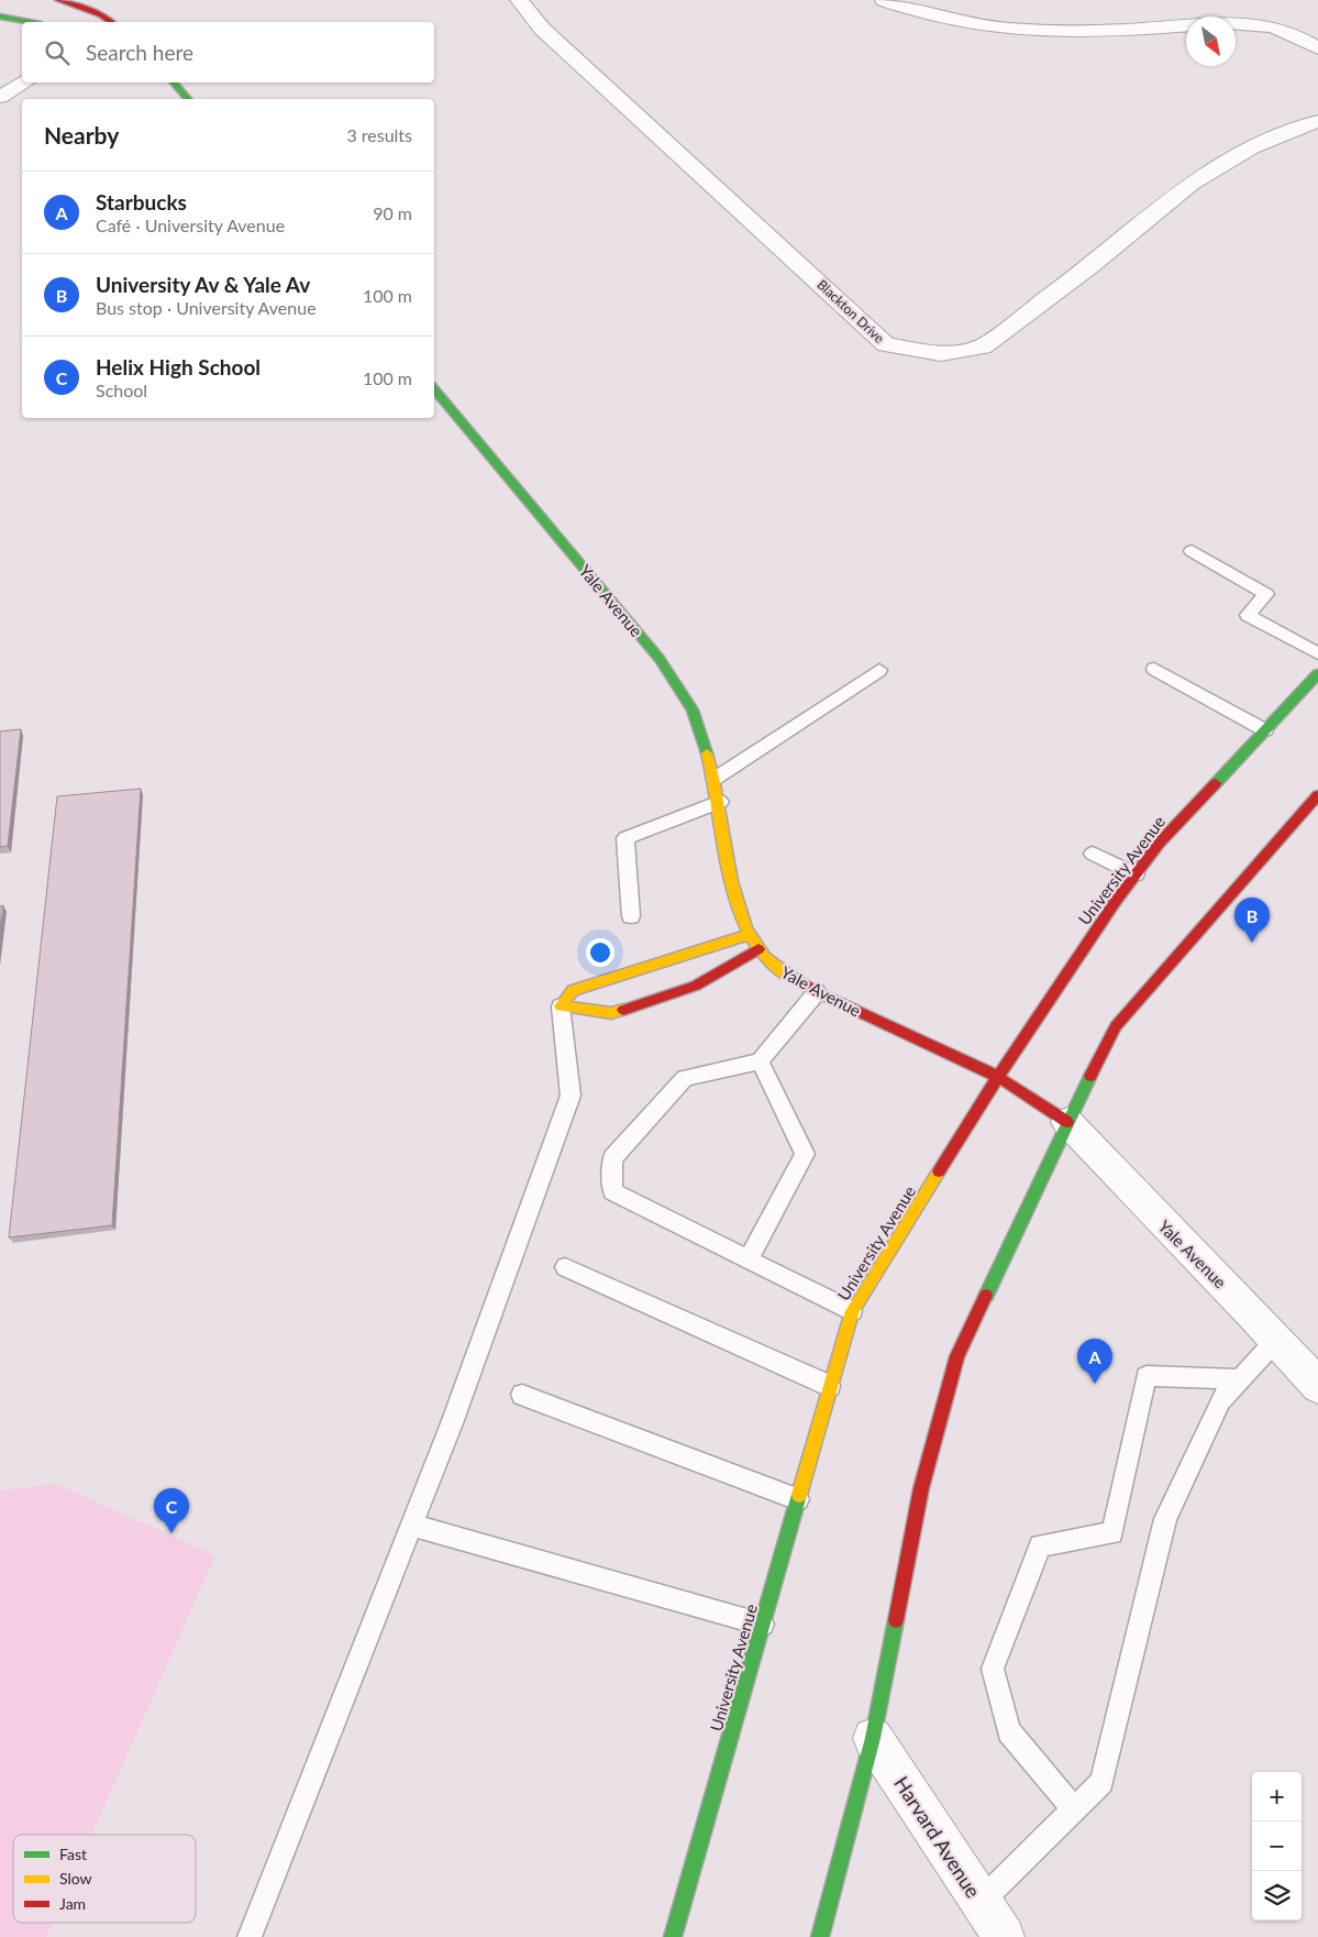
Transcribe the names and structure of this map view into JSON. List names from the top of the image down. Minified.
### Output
{"streets":{"main road":["Yale Avenue","University Avenue"],"street":["Blackton Drive","Harvard Avenue"]},"crossings":[["Yale Avenue","University Avenue"]],"legend":["Fast","Slow","Jam"],"north":"bottom right","page":{"search":"Search here","heading":["Nearby","3 results"],"list":[{"mark":"A","name":"Starbucks","note":"Café · University Avenue","value":"90 m"},{"mark":"B","name":"University Av & Yale Av","note":"Bus stop · University Avenue","value":"100 m"},{"mark":"C","name":"Helix High School","note":"School","value":"100 m"}],"pins":["B","A","C"],"map_buttons":["+","−"]}}
